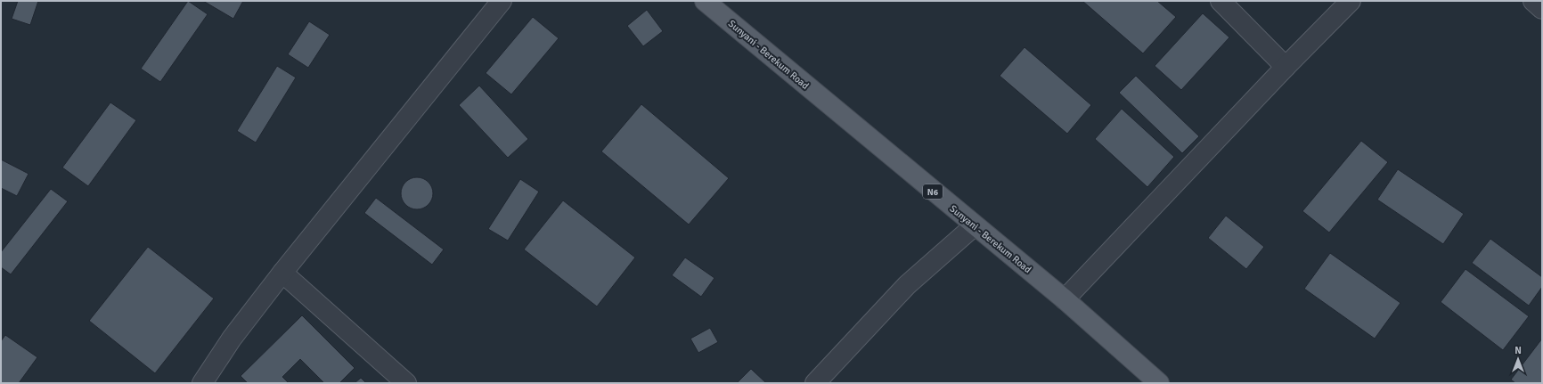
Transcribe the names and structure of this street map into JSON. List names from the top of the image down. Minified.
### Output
{"streets":{"main road":["Sunyani - Berekum Road","N6"]},"north":"top"}
